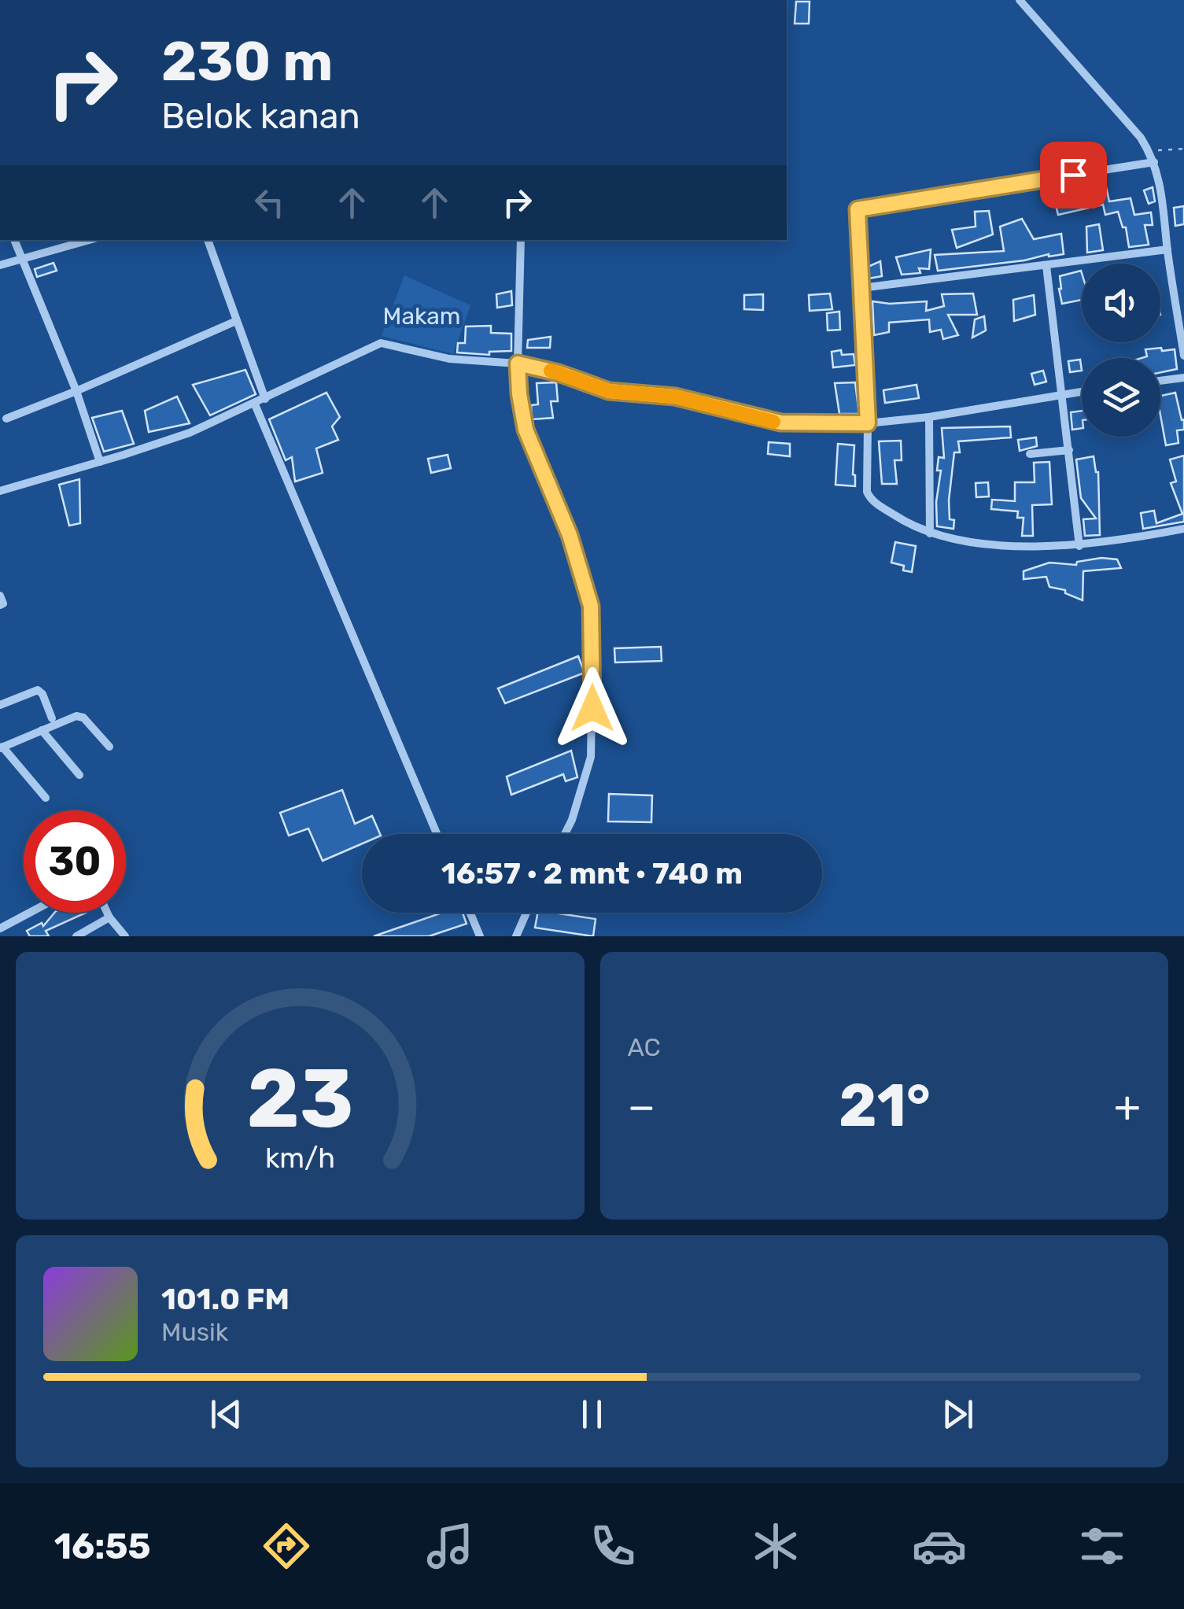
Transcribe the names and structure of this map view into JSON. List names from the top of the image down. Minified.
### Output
{"parks":["Makam"],"page":{"turn":["230 m","Belok kanan"],"limit":"30","trip":"16:57 · 2 mnt · 740 m","tile":"AC","heat":["−","21°","+"],"song":["101.0 FM","Musik"],"tabs":"16:55","gauge":["23","km/h"]}}
